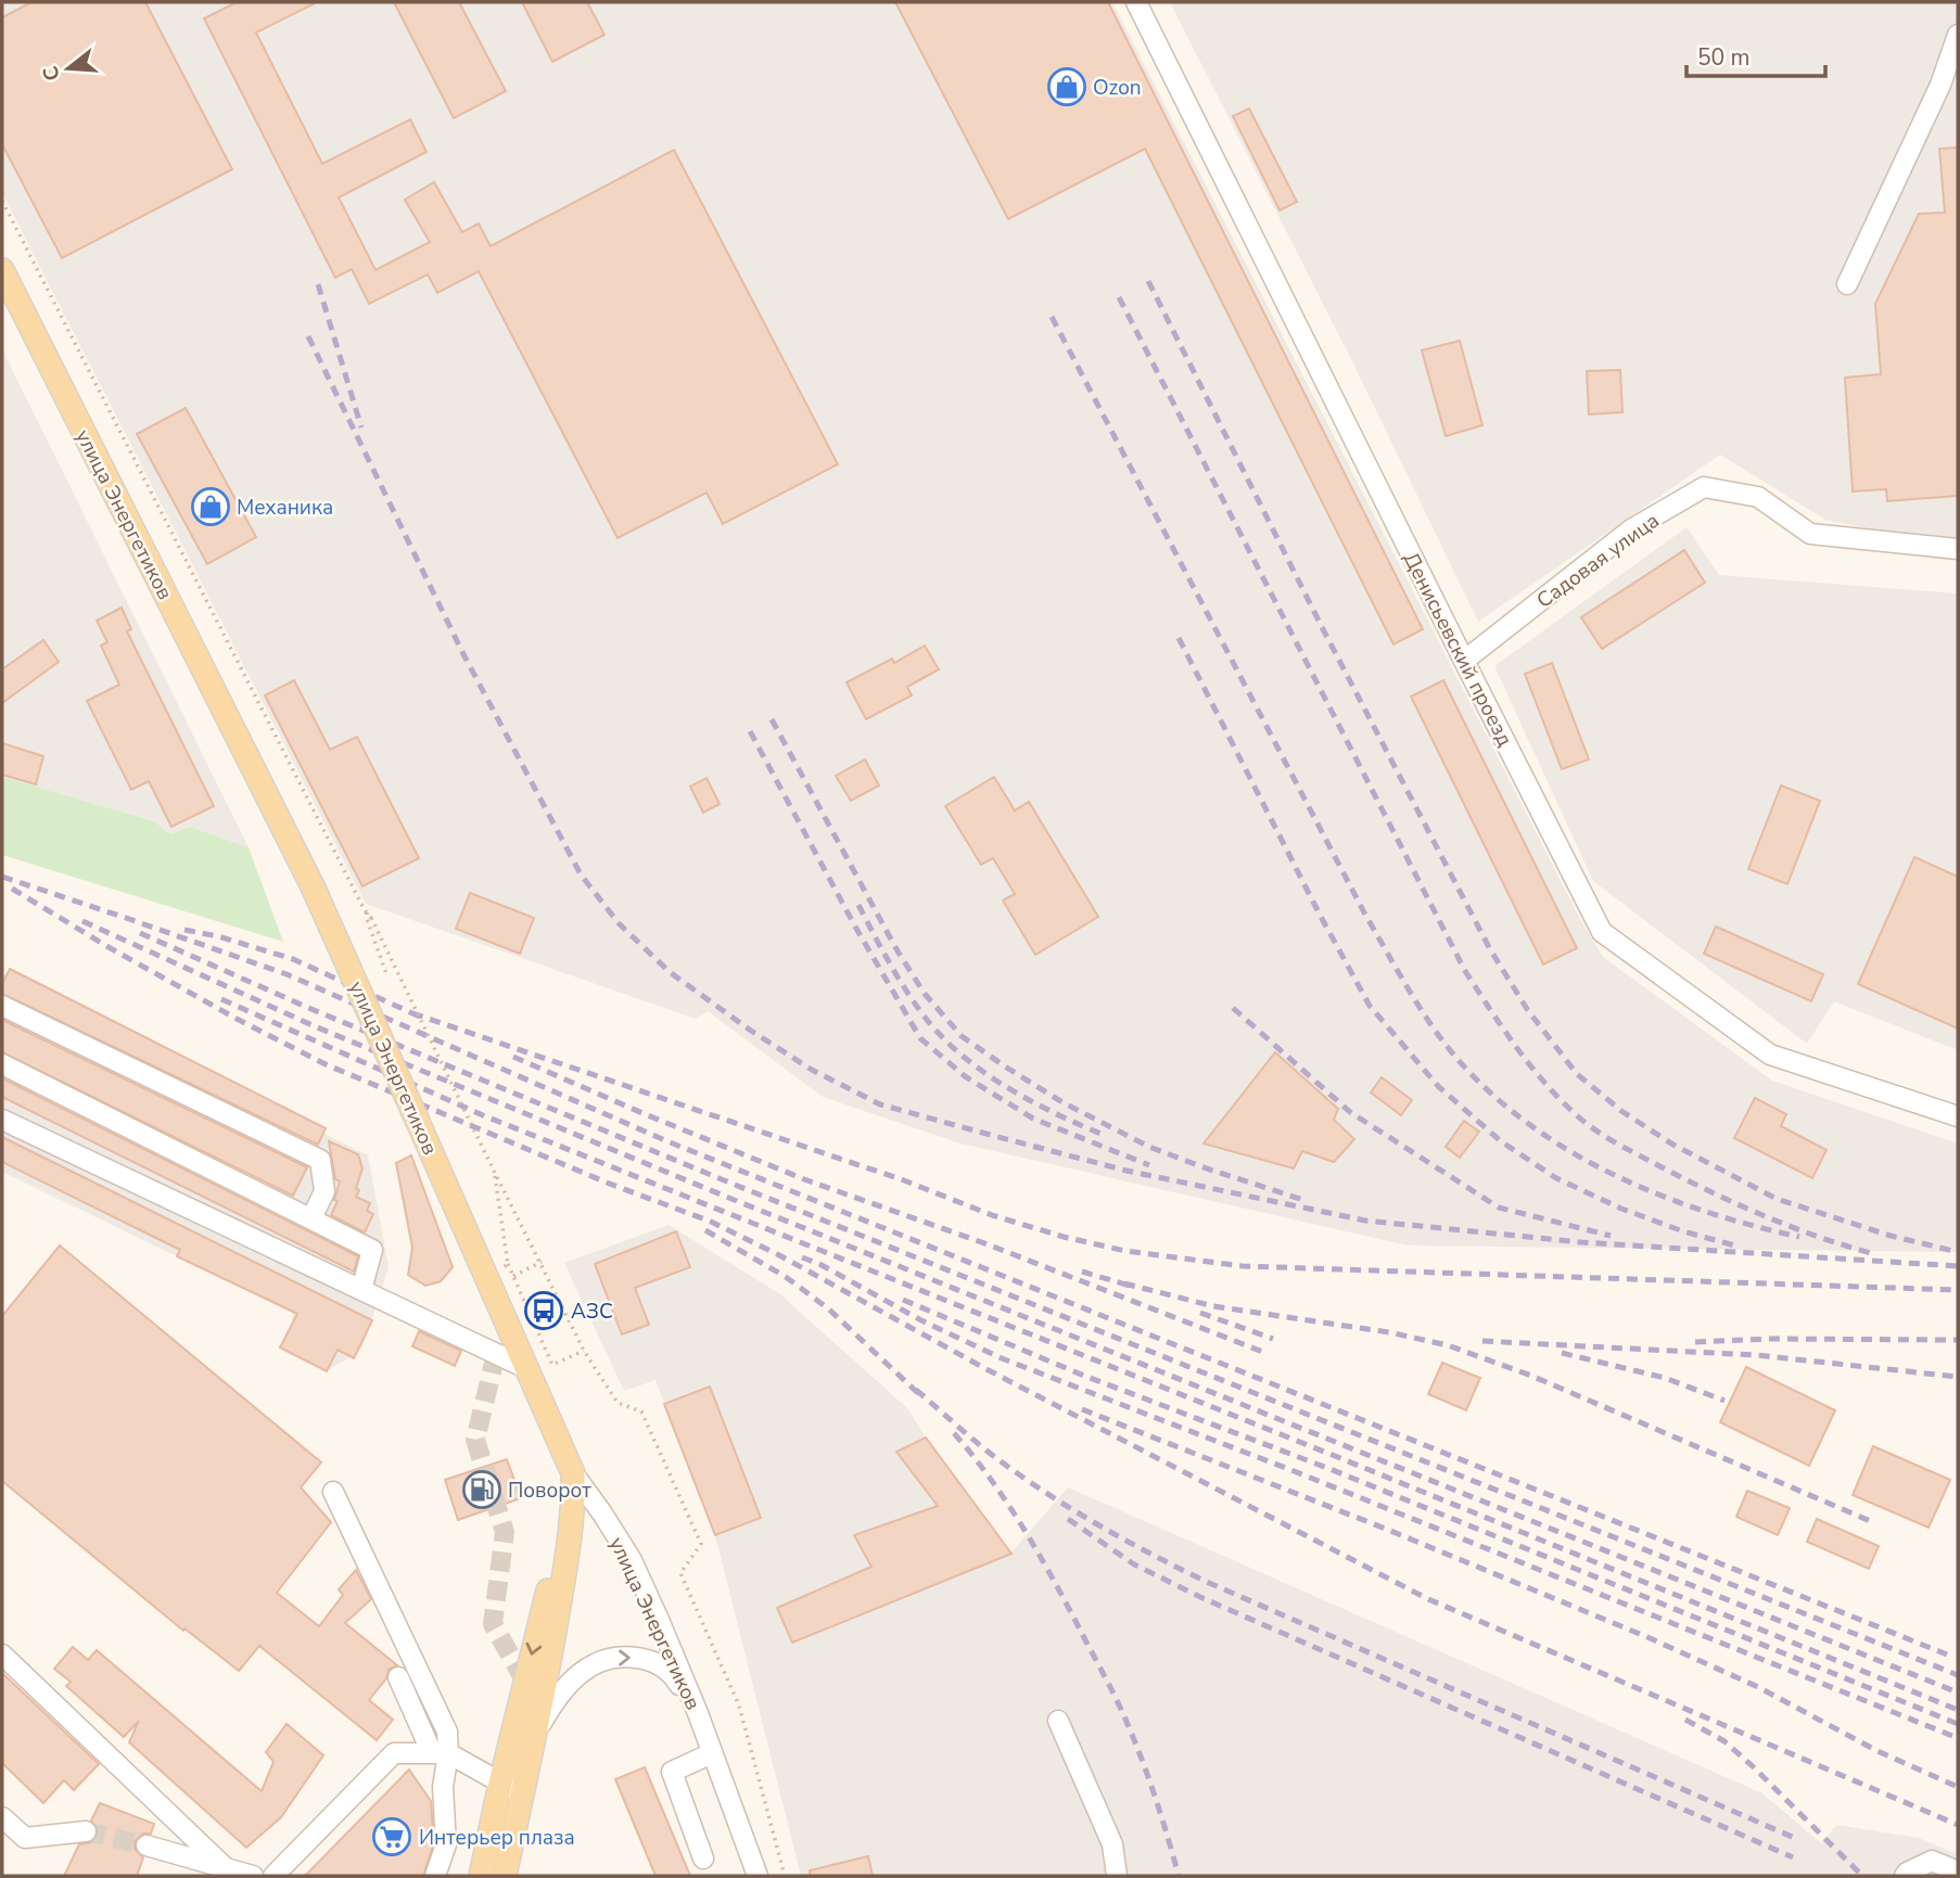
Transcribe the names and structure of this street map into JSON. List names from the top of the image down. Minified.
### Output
{"streets":{"main road":["улица Энергетиков"],"street":["Садовая улица","Денисьевский проезд"]},"crossings":[["Садовая улица","Денисьевский проезд"]],"places":{"shop":["Ozon","Механика"],"bus stop":["АЗС"],"fuel station":["Поворот"],"supermarket":["Интерьер плаза"]},"scale_bar":"50 m","north":"left"}
